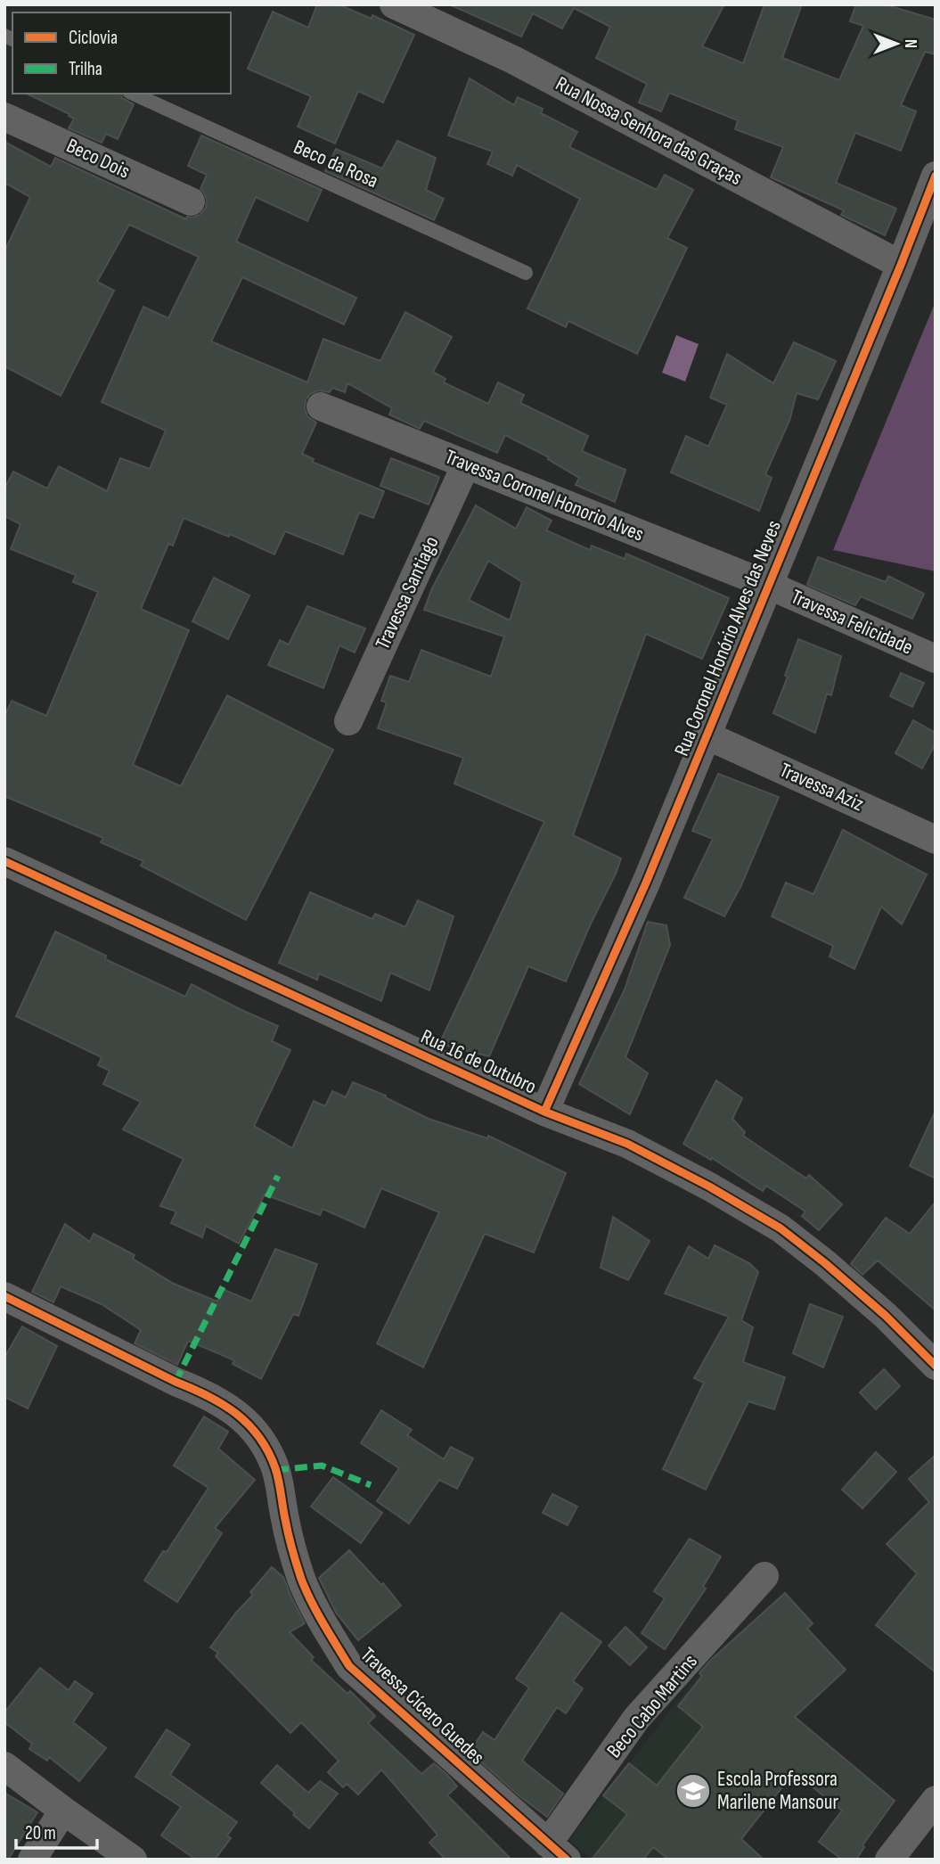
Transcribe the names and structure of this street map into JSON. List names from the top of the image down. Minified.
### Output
{"streets":{"street":["Rua Nossa Senhora das Graças","Beco Dois","Travessa Coronel Honorio Alves","Travessa Santiago","Travessa Felicidade","Rua Coronel Honório Alves das Neves","Travessa Aziz","Rua 16 de Outubro","Travessa Cícero Guedes","Beco Cabo Martins"],"lane":["Beco da Rosa"]},"crossings":[["Rua Nossa Senhora das Graças","Rua Coronel Honório Alves das Neves"],["Travessa Coronel Honorio Alves","Travessa Santiago"],["Travessa Coronel Honorio Alves","Travessa Felicidade"],["Travessa Coronel Honorio Alves","Rua Coronel Honório Alves das Neves"],["Travessa Felicidade","Rua Coronel Honório Alves das Neves"],["Rua Coronel Honório Alves das Neves","Travessa Aziz"],["Rua Coronel Honório Alves das Neves","Rua 16 de Outubro"],["Travessa Cícero Guedes","Beco Cabo Martins"]],"places":{"school or university":["Escola Professora Marilene Mansour"]},"legend":["Ciclovia","Trilha"],"scale_bar":"20 m","north":"right"}
